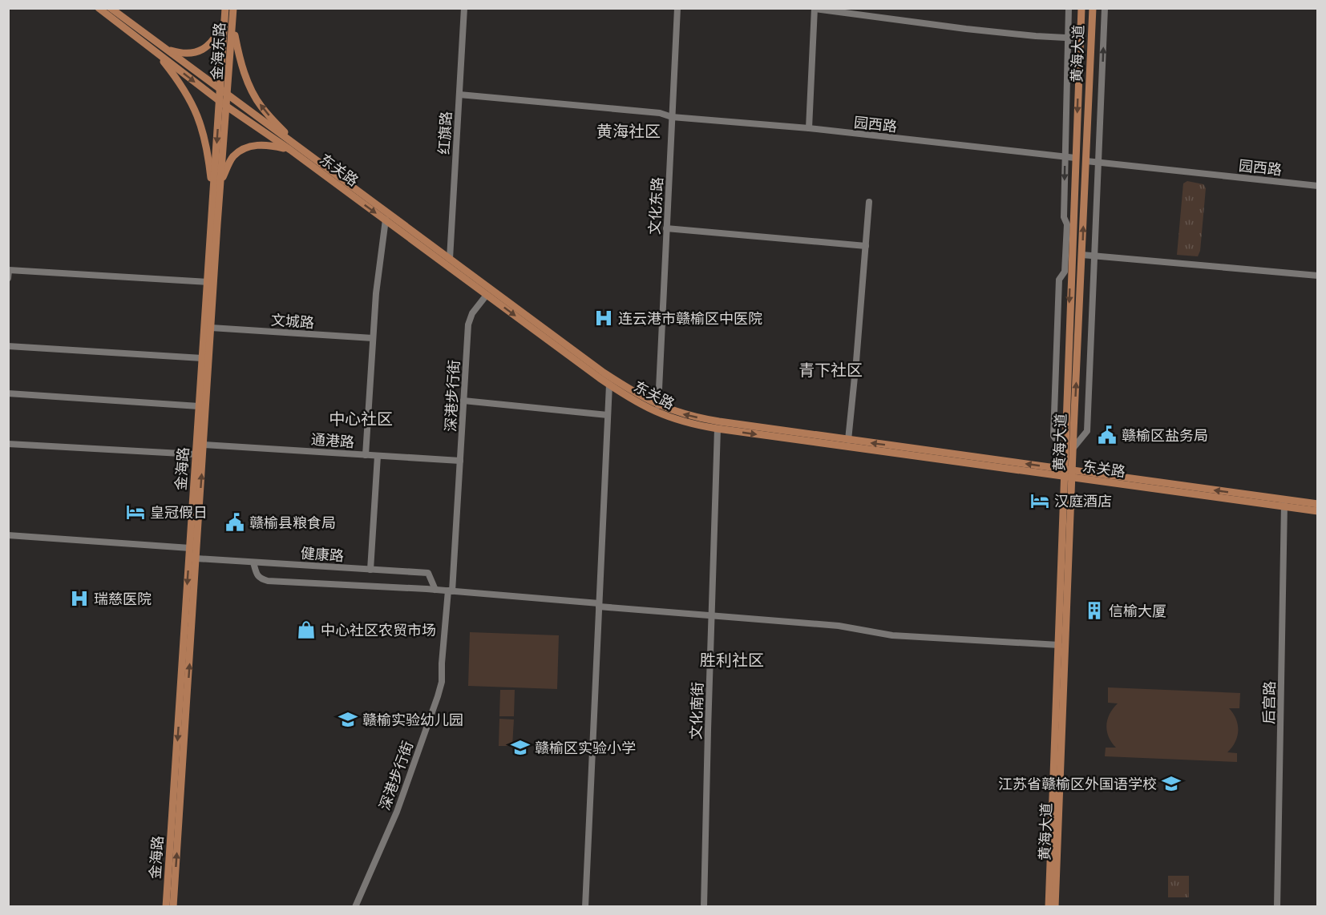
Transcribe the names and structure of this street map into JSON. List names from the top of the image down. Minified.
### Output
{"streets":{"main road":["金海东路","黄海大道","东关路","金海路"],"street":["园西路","红旗路","文化东路","文城路","深港步行街","通港路","健康路","后宫路","文化南街"]},"crossings":[["金海东路","东关路"],["金海东路","金海路"],["黄海大道","园西路"],["黄海大道","东关路"],["园西路","红旗路"],["园西路","文化东路"],["红旗路","东关路"],["东关路","文化东路"],["东关路","深港步行街"],["东关路","金海路"],["东关路","后宫路"],["东关路","文化南街"],["文城路","金海路"],["深港步行街","通港路"],["通港路","金海路"],["金海路","健康路"]],"districts":["黄海社区","青下社区","中心社区","胜利社区"],"places":{"hospital":["连云港市赣榆区中医院","瑞慈医院"],"public building":["赣榆区盐务局","赣榆县粮食局"],"hotel":["汉庭酒店","皇冠假日"],"building":["信榆大厦"],"shop":["中心社区农贸市场"],"school or university":["赣榆实验幼儿园","赣榆区实验小学","江苏省赣榆区外国语学校"]}}
